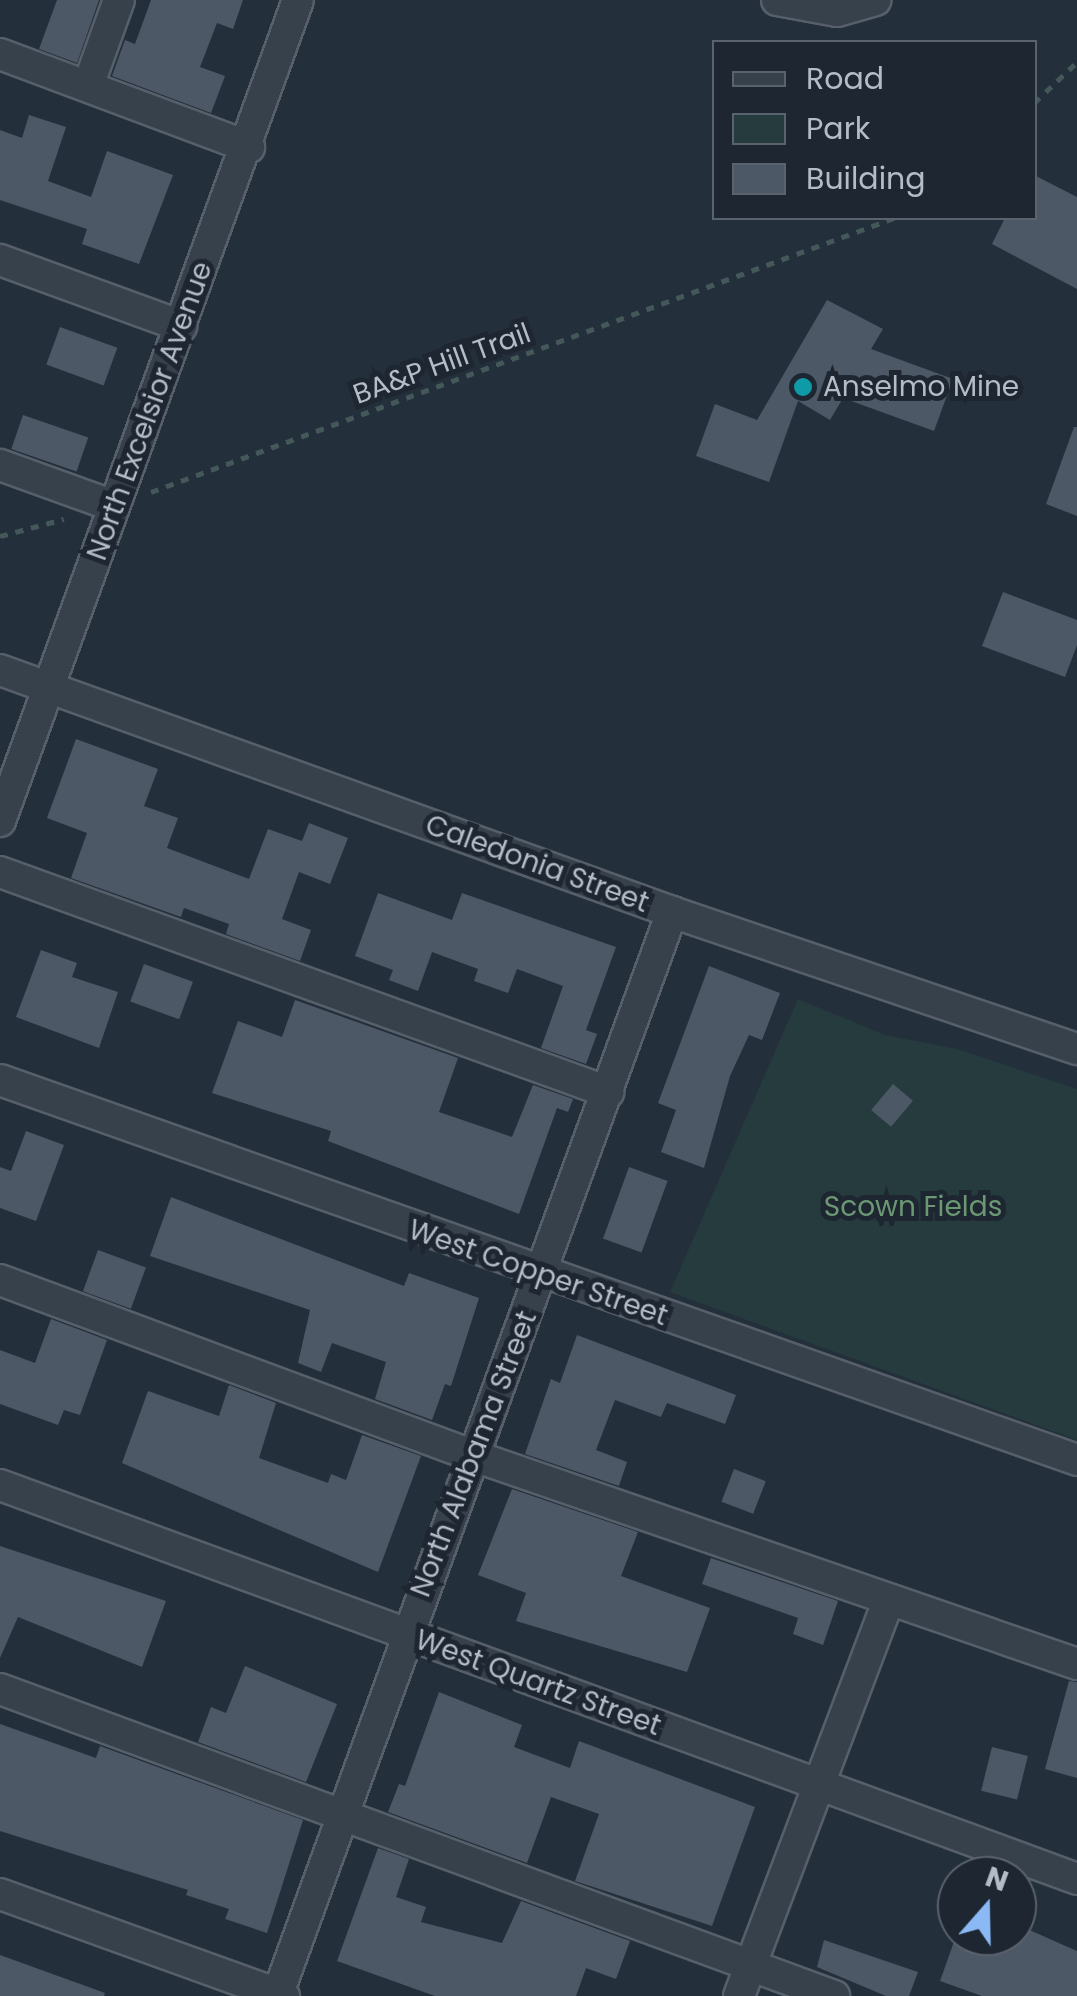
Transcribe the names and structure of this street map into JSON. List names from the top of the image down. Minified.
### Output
{"streets":{"street":["North Excelsior Avenue","Caledonia Street","West Copper Street","North Alabama Street","West Quartz Street"],"path":["BA&P Hill Trail"]},"crossings":[["BA&P Hill Trail","North Excelsior Avenue"],["North Excelsior Avenue","Caledonia Street"],["Caledonia Street","North Alabama Street"],["West Copper Street","North Alabama Street"],["North Alabama Street","West Quartz Street"]],"parks":["Scown Fields"],"places":["Anselmo Mine"],"legend":["Road","Park","Building"],"north":"top"}
